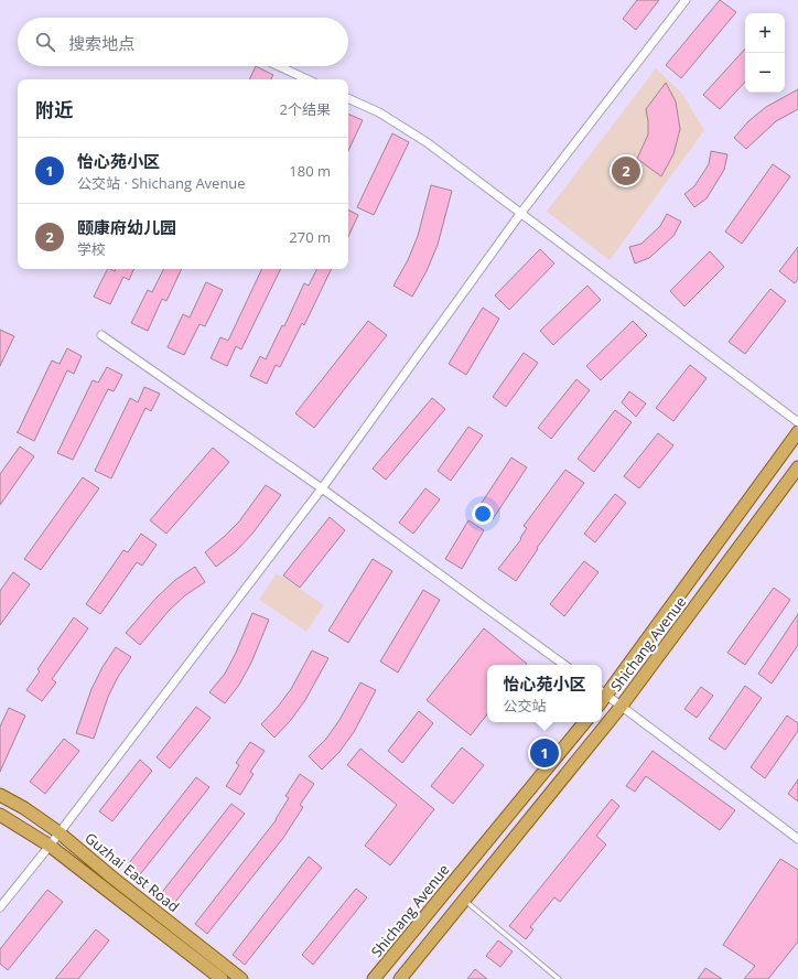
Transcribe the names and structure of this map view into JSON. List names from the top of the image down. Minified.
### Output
{"streets":{"main road":["Shichang Avenue","Guzhai East Road"]},"page":{"map_buttons":["+","−"],"search":"搜索地点","heading":["附近","2个结果"],"list":[{"mark":"1","name":"怡心苑小区","note":"公交站 · Shichang Avenue","value":"180 m"},{"mark":"2","name":"颐康府幼儿园","note":"学校","value":"270 m"}],"pins":["2","1"],"popup":["怡心苑小区","公交站"]}}
